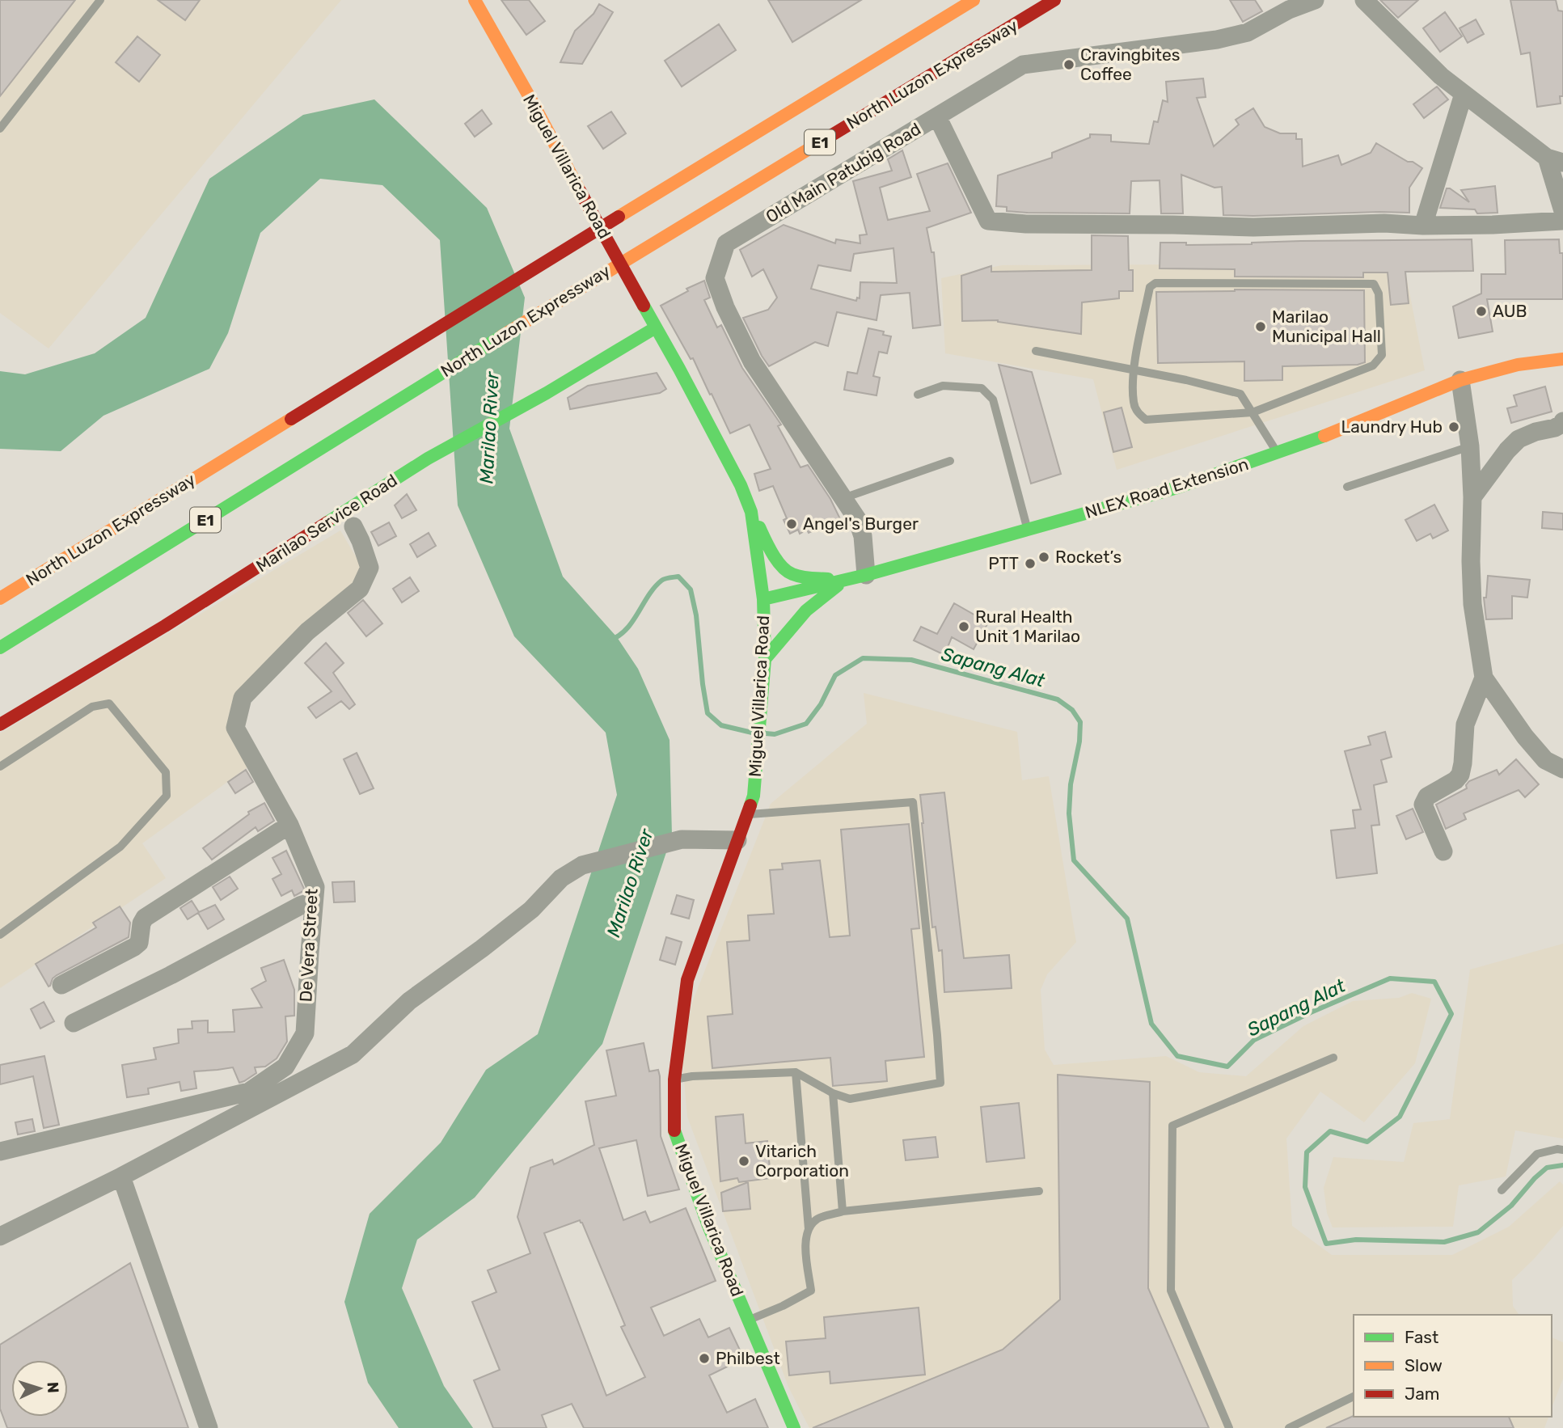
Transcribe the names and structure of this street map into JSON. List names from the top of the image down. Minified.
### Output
{"streets":{"main road":["North Luzon Expressway","E1","Miguel Villarica Road","NLEX Road Extension","Marilao Service Road"],"street":["Old Main Patubig Road","De Vera Street"]},"crossings":[["Miguel Villarica Road","NLEX Road Extension"],["Miguel Villarica Road","Marilao Service Road"],["Old Main Patubig Road","NLEX Road Extension"]],"water":["Marilao River","Sapang Alat"],"places":["Cravingbites Coffee","AUB","Marilao Municipal Hall","Laundry Hub","Angel's Burger","Rocket’s","PTT","Rural Health Unit 1 Marilao","Vitarich Corporation","Philbest"],"legend":["Fast","Slow","Jam"],"north":"right"}
